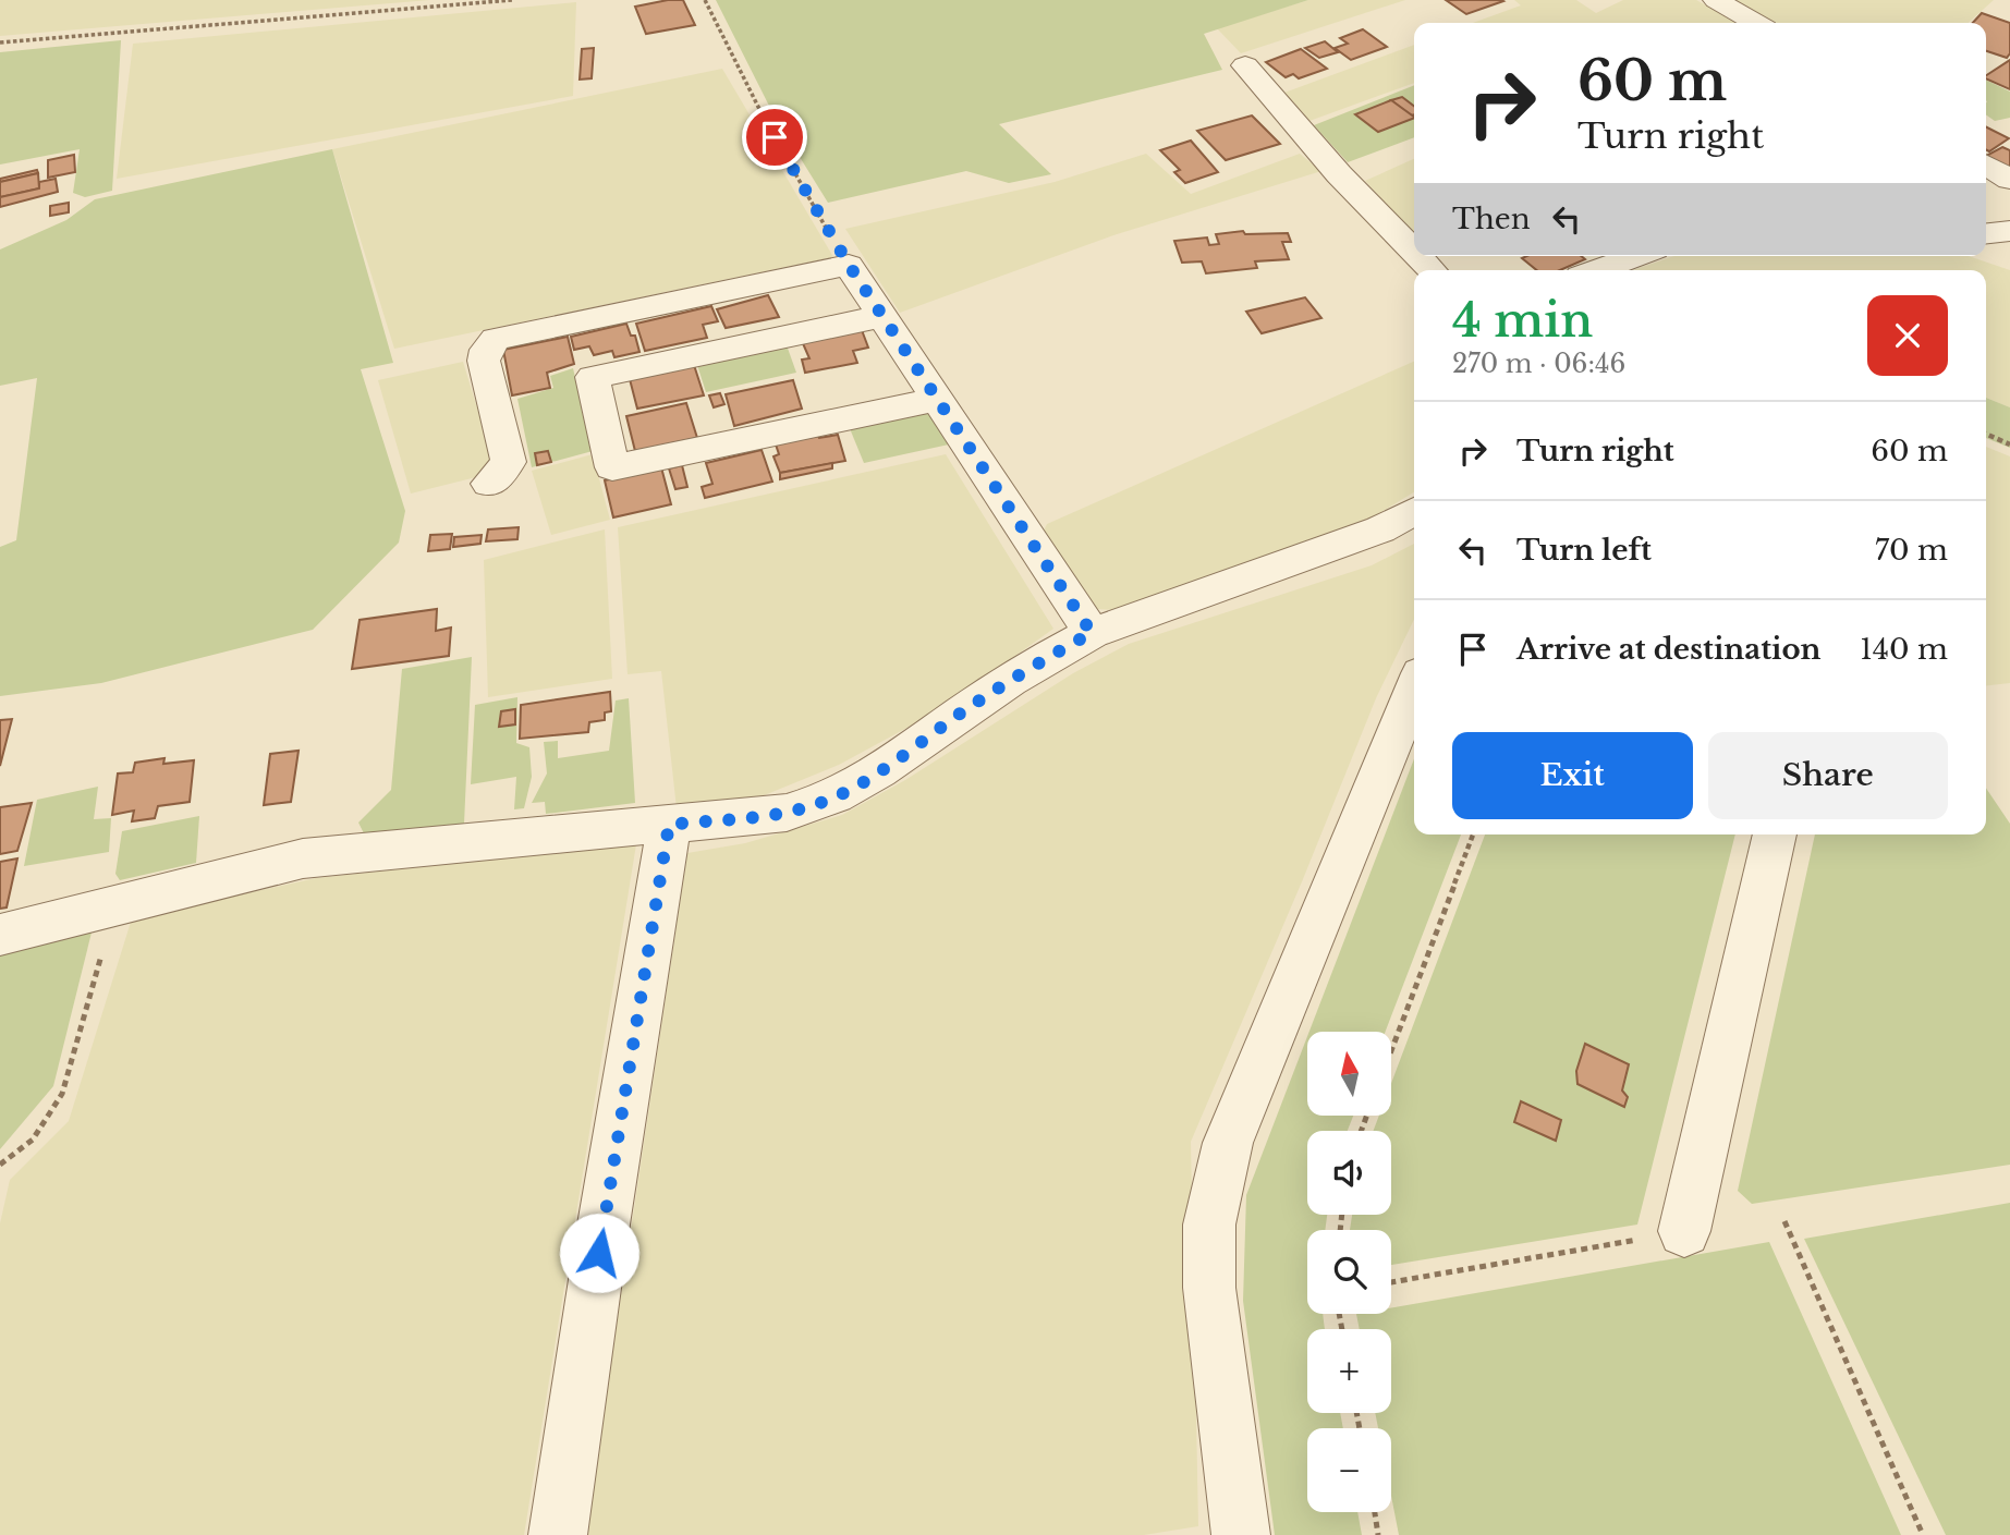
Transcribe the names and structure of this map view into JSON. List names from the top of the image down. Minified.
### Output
{"north":"top","page":{"turn":["60 m","Turn right"],"then":"Then","heading":["4 min","270 m · 06:46"],"list":[{"name":"Turn right","value":"60 m"},{"name":"Turn left","value":"70 m"},{"name":"Arrive at destination","value":"140 m"}],"buttons":["Exit","Share"],"map_buttons":["+","−"]}}
